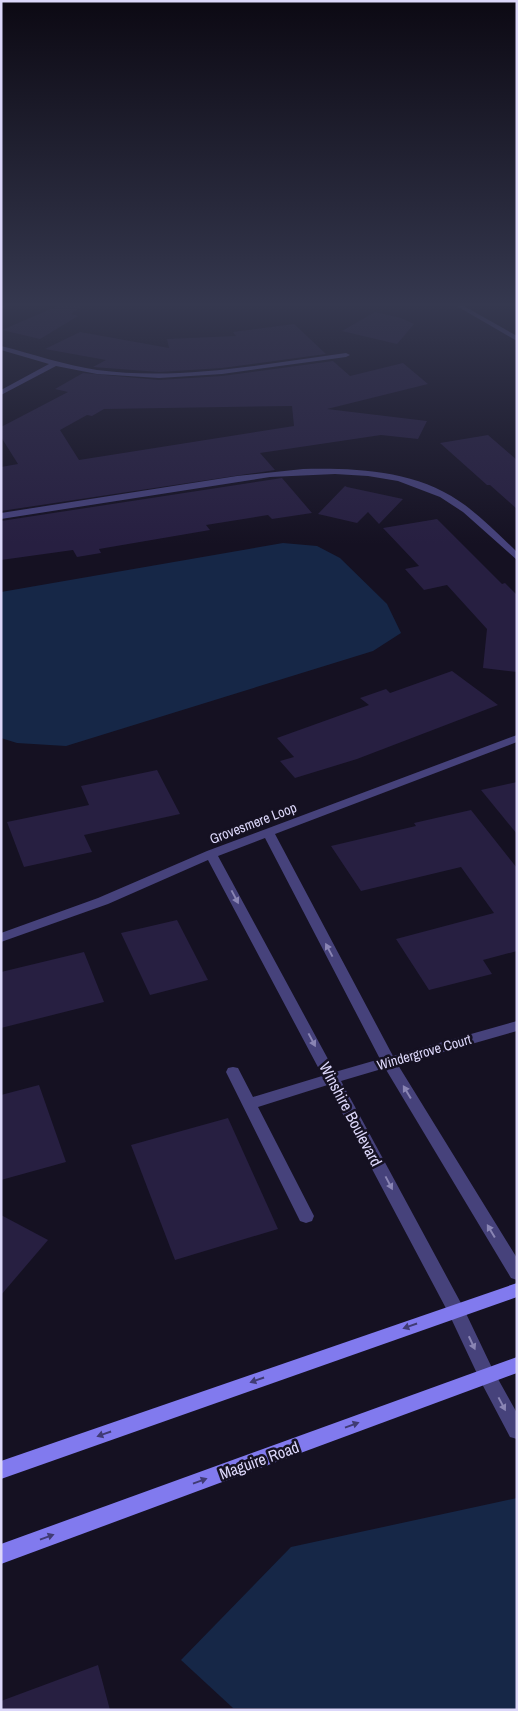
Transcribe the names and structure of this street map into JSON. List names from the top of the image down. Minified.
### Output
{"streets":{"main road":["Maguire Road"],"street":["Grovesmere Loop","Windergrove Court","Winshire Boulevard"]},"crossings":[["Grovesmere Loop","Winshire Boulevard"],["Windergrove Court","Winshire Boulevard"],["Winshire Boulevard","Maguire Road"]]}
